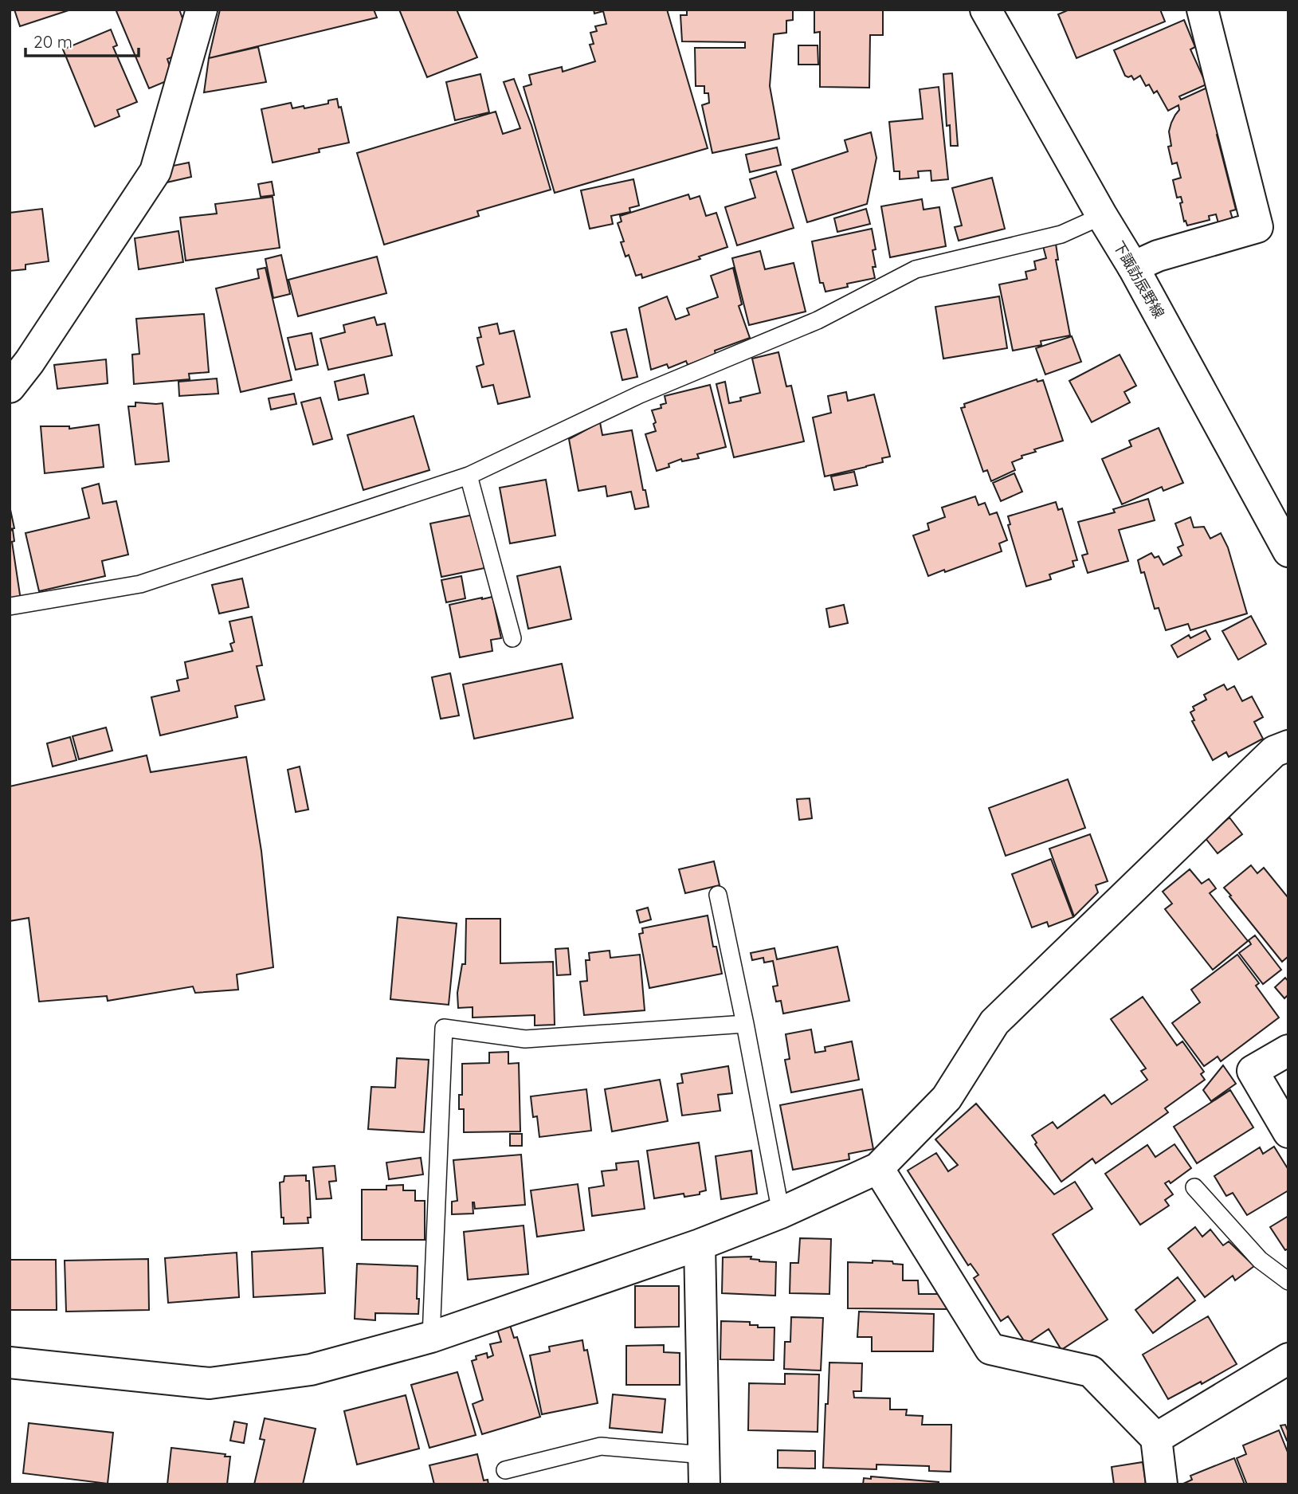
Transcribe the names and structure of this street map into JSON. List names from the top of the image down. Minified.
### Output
{"streets":{"street":["下諏訪辰野線"]},"scale_bar":"20 m"}
